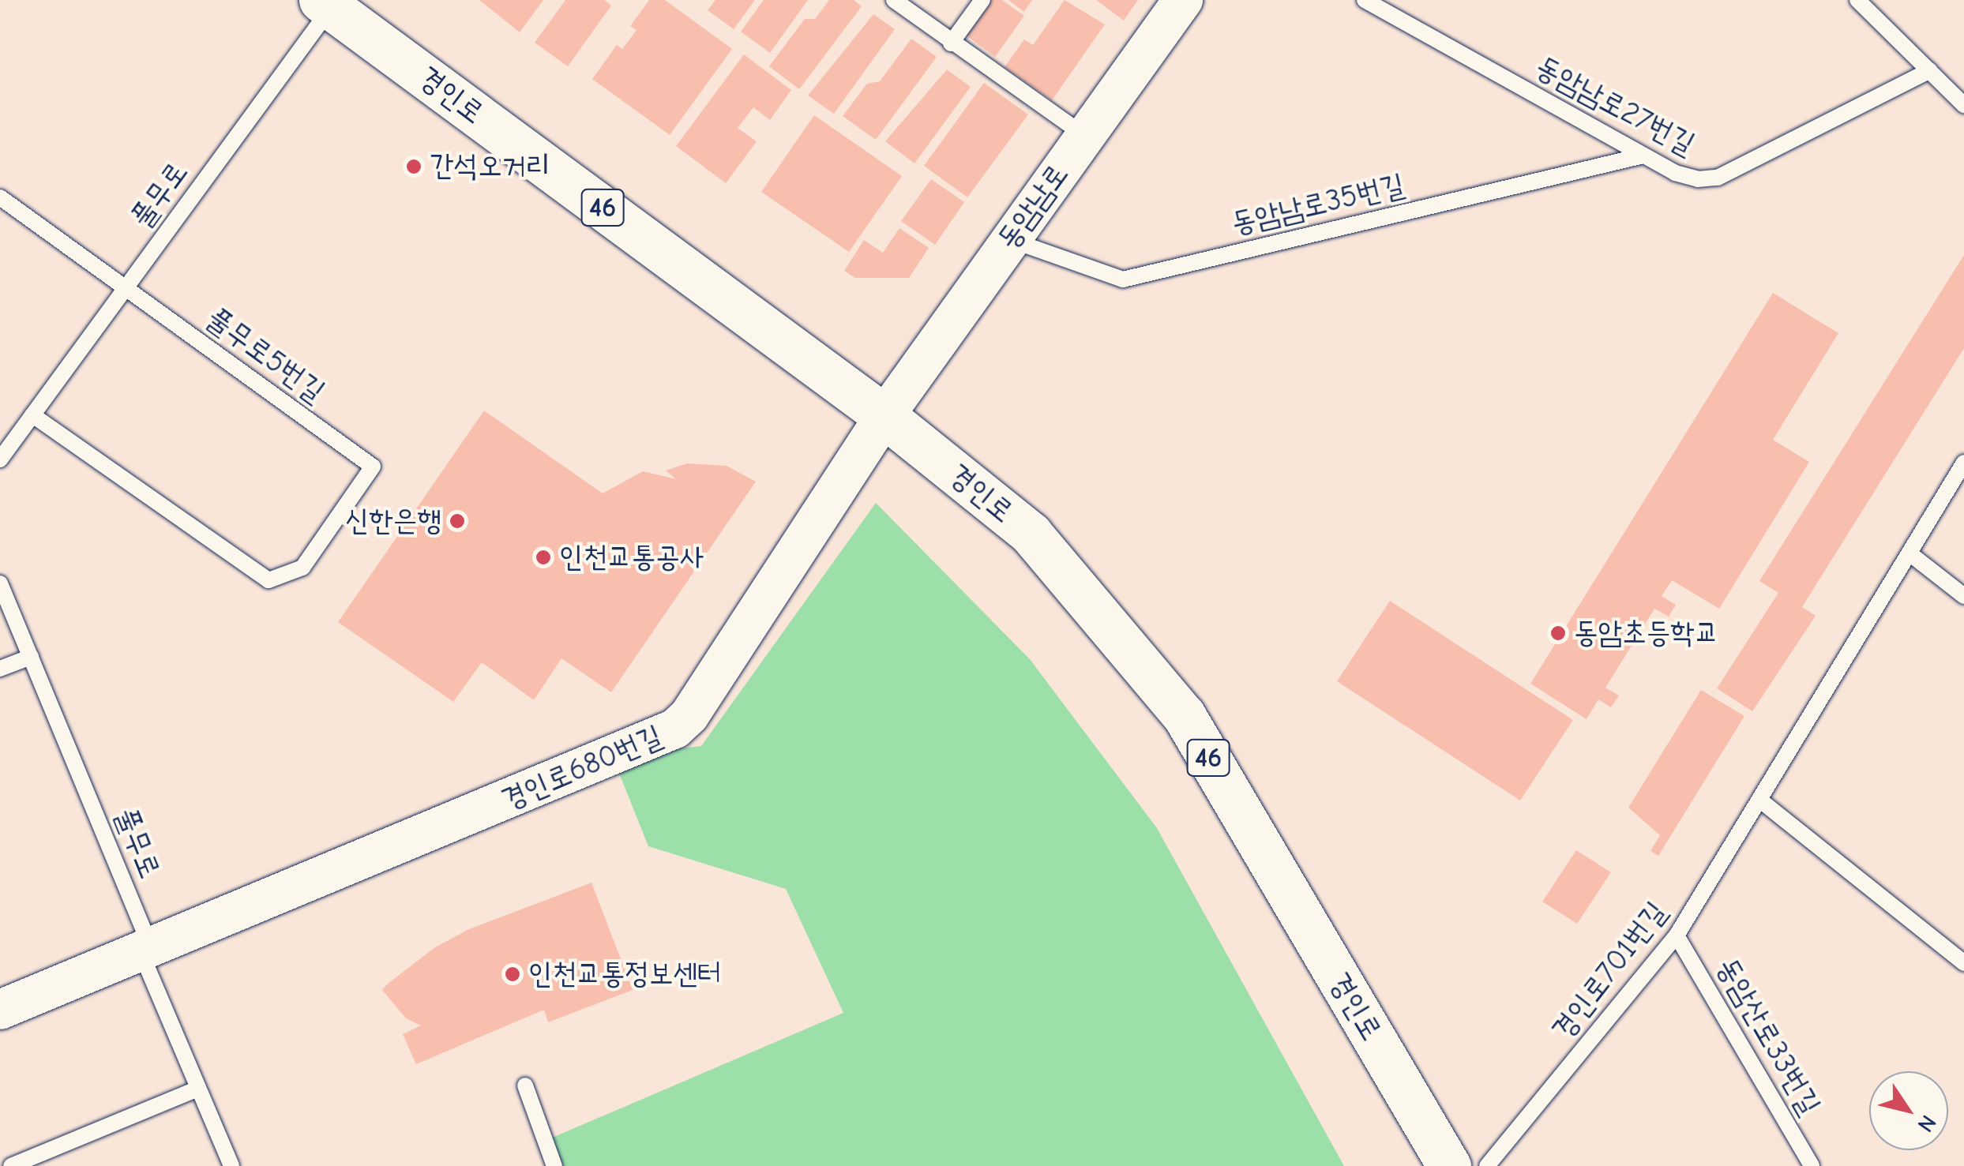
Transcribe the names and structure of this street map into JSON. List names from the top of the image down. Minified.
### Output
{"streets":{"main road":["경인로","46"],"street":["동암남로","경인로680번길"],"lane":["동암남로27번길","풀무로","동암남로35번길","풀무로5번길","경인로701번길","동암산로33번길"]},"crossings":[["경인로","풀무로"],["경인로","동암남로"],["경인로","경인로680번길"],["동암남로27번길","동암남로35번길"],["풀무로","풀무로5번길"],["풀무로","경인로680번길"],["동암남로35번길","동암남로"],["동암남로","경인로680번길"],["경인로701번길","동암산로33번길"]],"places":["간석오거리","신한은행","인천교통공사","동암초등학교","인천교통정보센터"],"north":"bottom right"}
